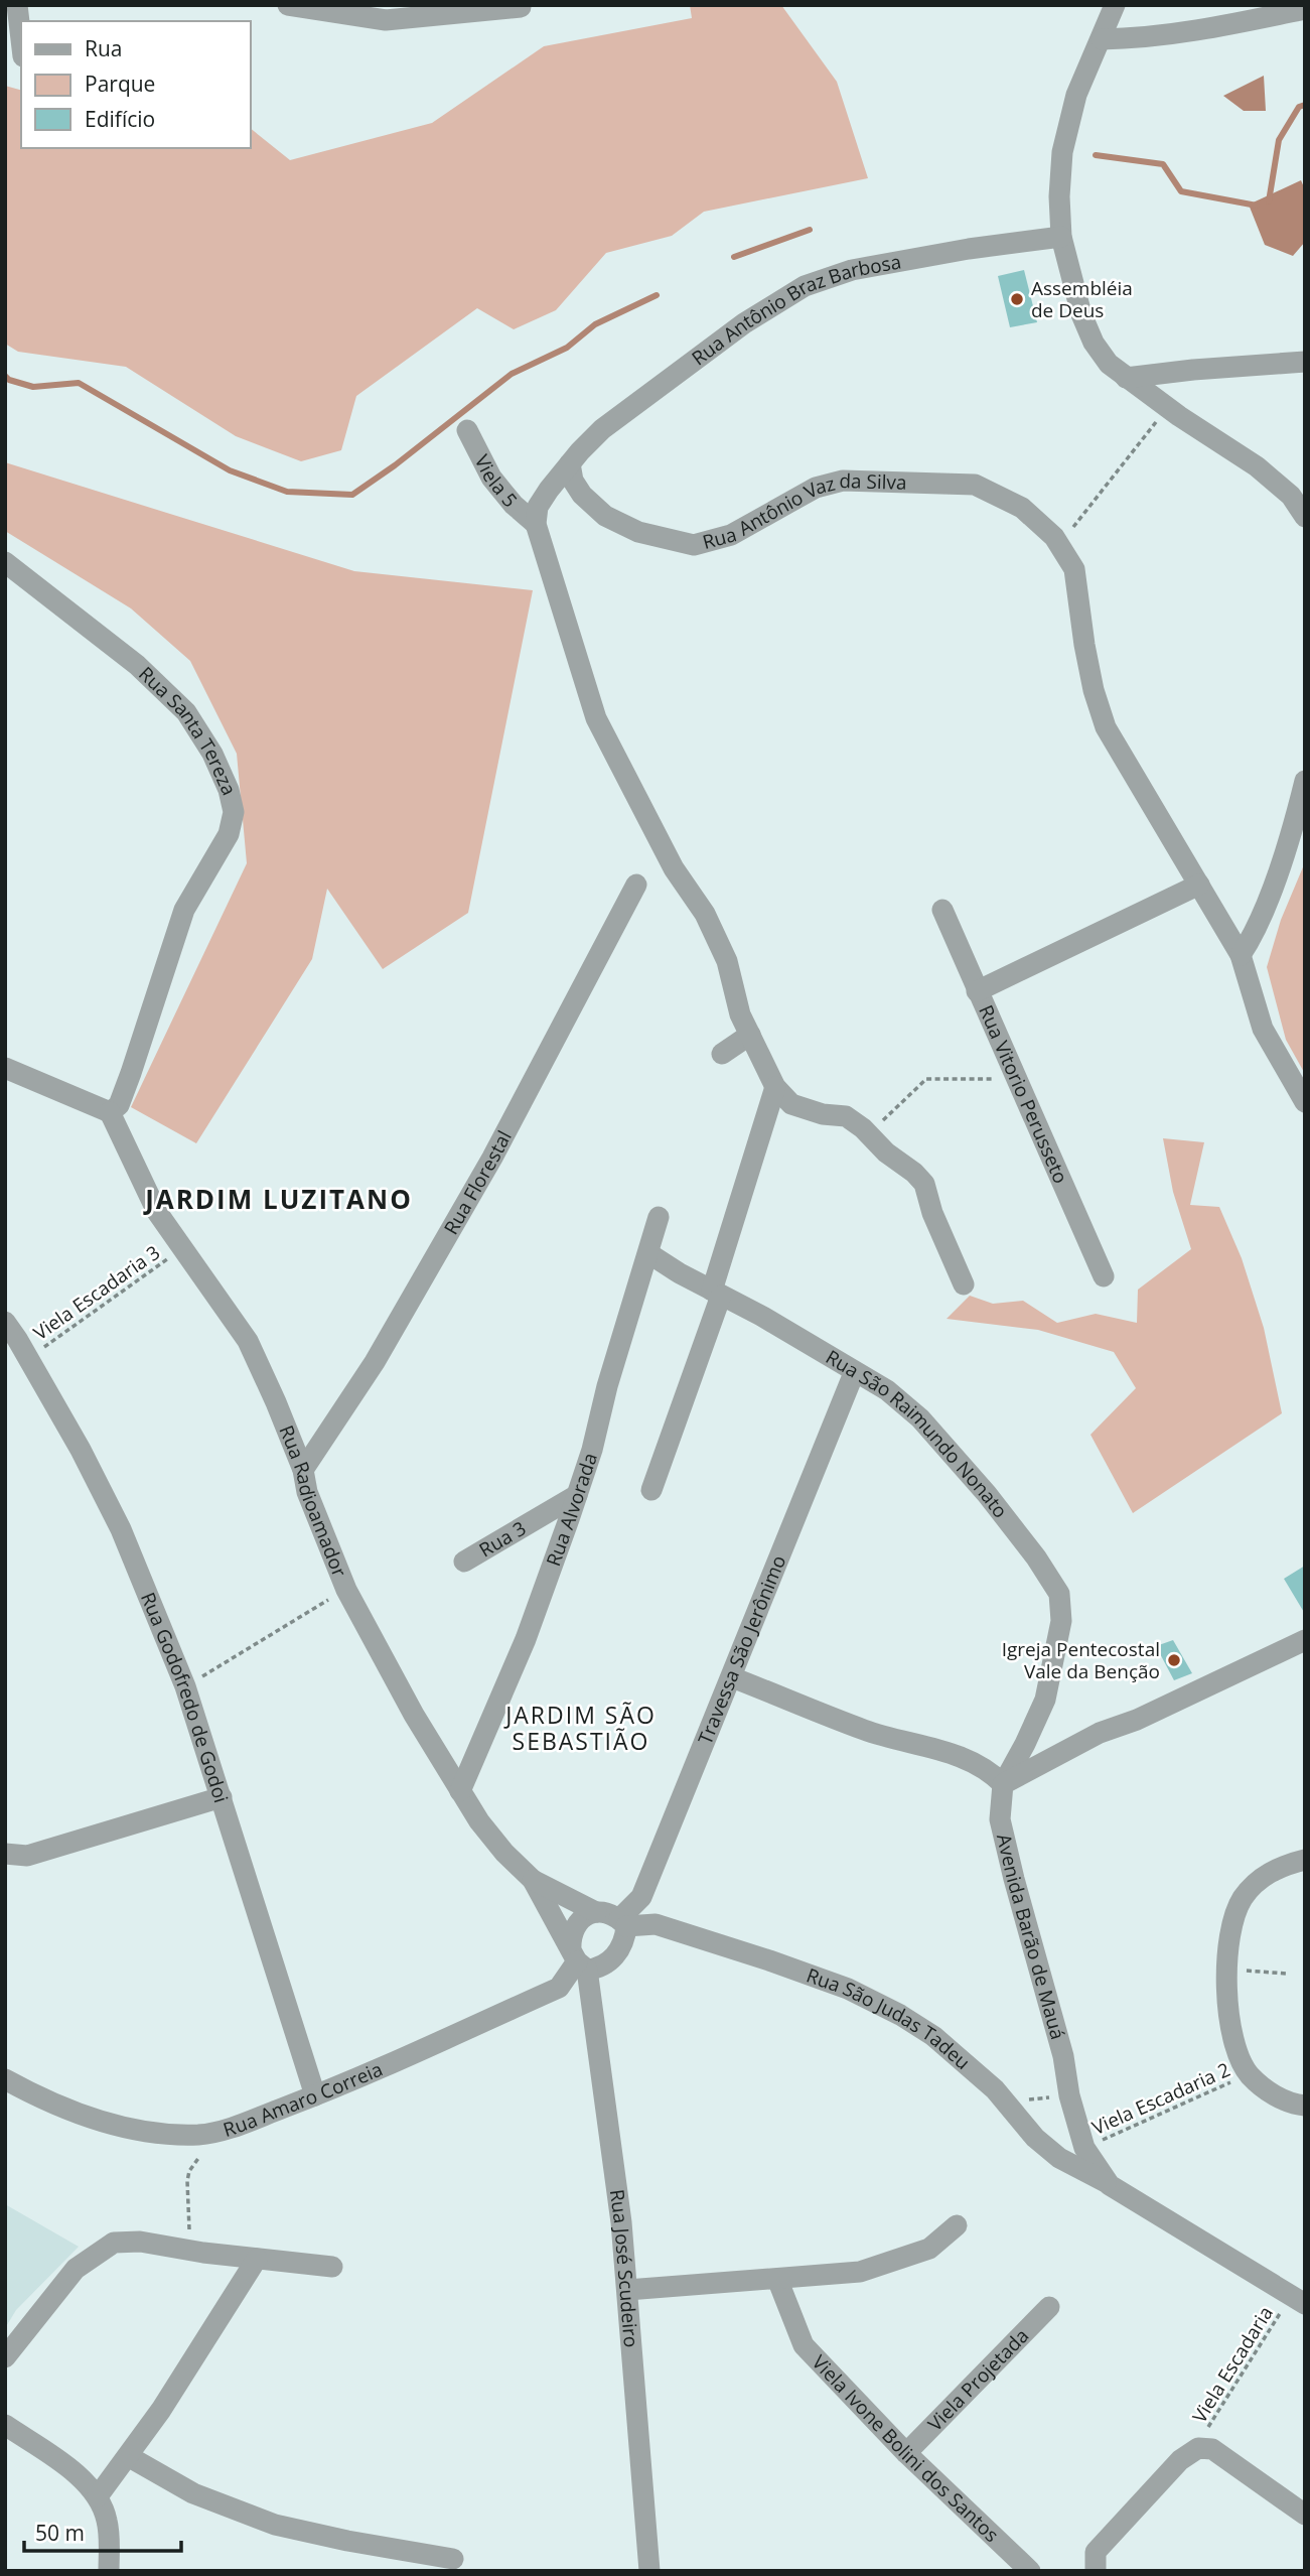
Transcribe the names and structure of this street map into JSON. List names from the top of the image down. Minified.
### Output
{"streets":{"street":["Rua Antônio Braz Barbosa","Viela 5","Rua Antônio Vaz da Silva","Rua Santa Tereza","Rua Vitorio Perusseto","Rua Florestal","Rua São Raimundo Nonato","Rua Radioamador","Rua Alvorada","Rua 3","Travessa São Jerônimo","Rua Godofredo de Godoi","Avenida Barão de Mauá","Rua São Judas Tadeu","Rua Amaro Correia","Rua José Scudeiro","Viela Projetada","Viela Ivone Bolini dos Santos"],"path":["Viela Escadaria 3","Viela Escadaria 2","Viela Escadaria"]},"crossings":[["Rua Antônio Braz Barbosa","Rua Antônio Vaz da Silva"],["Rua Santa Tereza","Rua Radioamador"],["Rua Florestal","Rua Radioamador"],["Viela Escadaria 3","Rua Radioamador"],["Viela Escadaria 3","Rua Godofredo de Godoi"],["Rua São Raimundo Nonato","Rua Alvorada"],["Rua São Raimundo Nonato","Travessa São Jerônimo"],["Rua São Raimundo Nonato","Avenida Barão de Mauá"],["Rua Radioamador","Rua Alvorada"],["Rua Radioamador","Travessa São Jerônimo"],["Rua Radioamador","Rua São Judas Tadeu"],["Rua Radioamador","Rua Amaro Correia"],["Rua Radioamador","Rua José Scudeiro"],["Rua Alvorada","Rua 3"],["Travessa São Jerônimo","Rua São Judas Tadeu"],["Travessa São Jerônimo","Rua Amaro Correia"],["Travessa São Jerônimo","Rua José Scudeiro"],["Rua Godofredo de Godoi","Rua Amaro Correia"],["Avenida Barão de Mauá","Rua São Judas Tadeu"],["Avenida Barão de Mauá","Viela Escadaria 2"],["Avenida Barão de Mauá","Viela Escadaria"],["Rua São Judas Tadeu","Rua Amaro Correia"],["Rua São Judas Tadeu","Rua José Scudeiro"],["Rua Amaro Correia","Rua José Scudeiro"],["Viela Projetada","Viela Ivone Bolini dos Santos"]],"districts":["JARDIM LUZITANO","JARDIM SÃO SEBASTIÃO"],"places":["Assembléia de Deus","Igreja Pentecostal Vale da Benção"],"legend":["Rua","Parque","Edifício"],"scale_bar":"50 m"}
